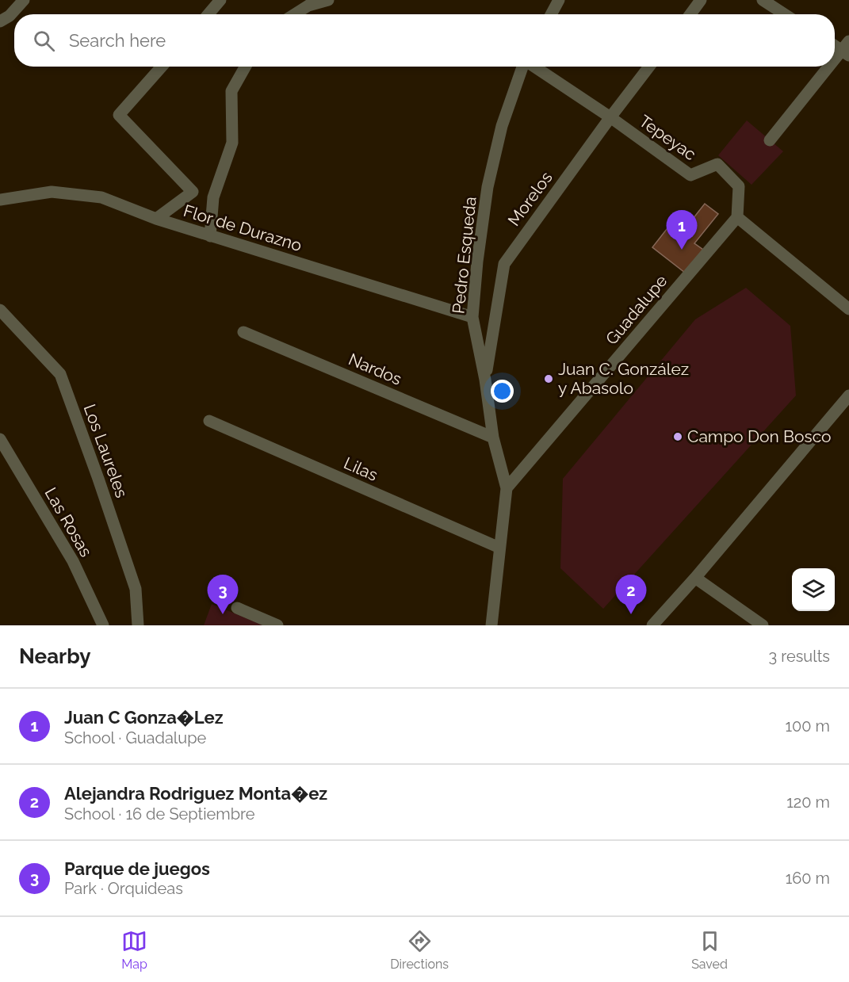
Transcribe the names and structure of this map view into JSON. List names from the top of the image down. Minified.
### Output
{"streets":{"street":["Tepeyac","Morelos","Flor de Durazno","Pedro Esqueda","Guadalupe","Nardos","Los Laureles","Lilas","Las Rosas"]},"crossings":[["Tepeyac","Morelos"],["Tepeyac","Guadalupe"],["Morelos","Pedro Esqueda"],["Flor de Durazno","Pedro Esqueda"],["Pedro Esqueda","Guadalupe"],["Pedro Esqueda","Nardos"],["Pedro Esqueda","Lilas"]],"places":["Juan C. González y Abasolo","Campo Don Bosco"],"page":{"search":"Search here","pins":["1","2","3"],"heading":["Nearby","3 results"],"list":[{"mark":"1","name":"Juan C Gonza�Lez","note":"School · Guadalupe","value":"100 m"},{"mark":"2","name":"Alejandra Rodriguez Monta�ez","note":"School · 16 de Septiembre","value":"120 m"},{"mark":"3","name":"Parque de juegos","note":"Park · Orquideas","value":"160 m"}],"nav":["Map","Directions","Saved"]}}
